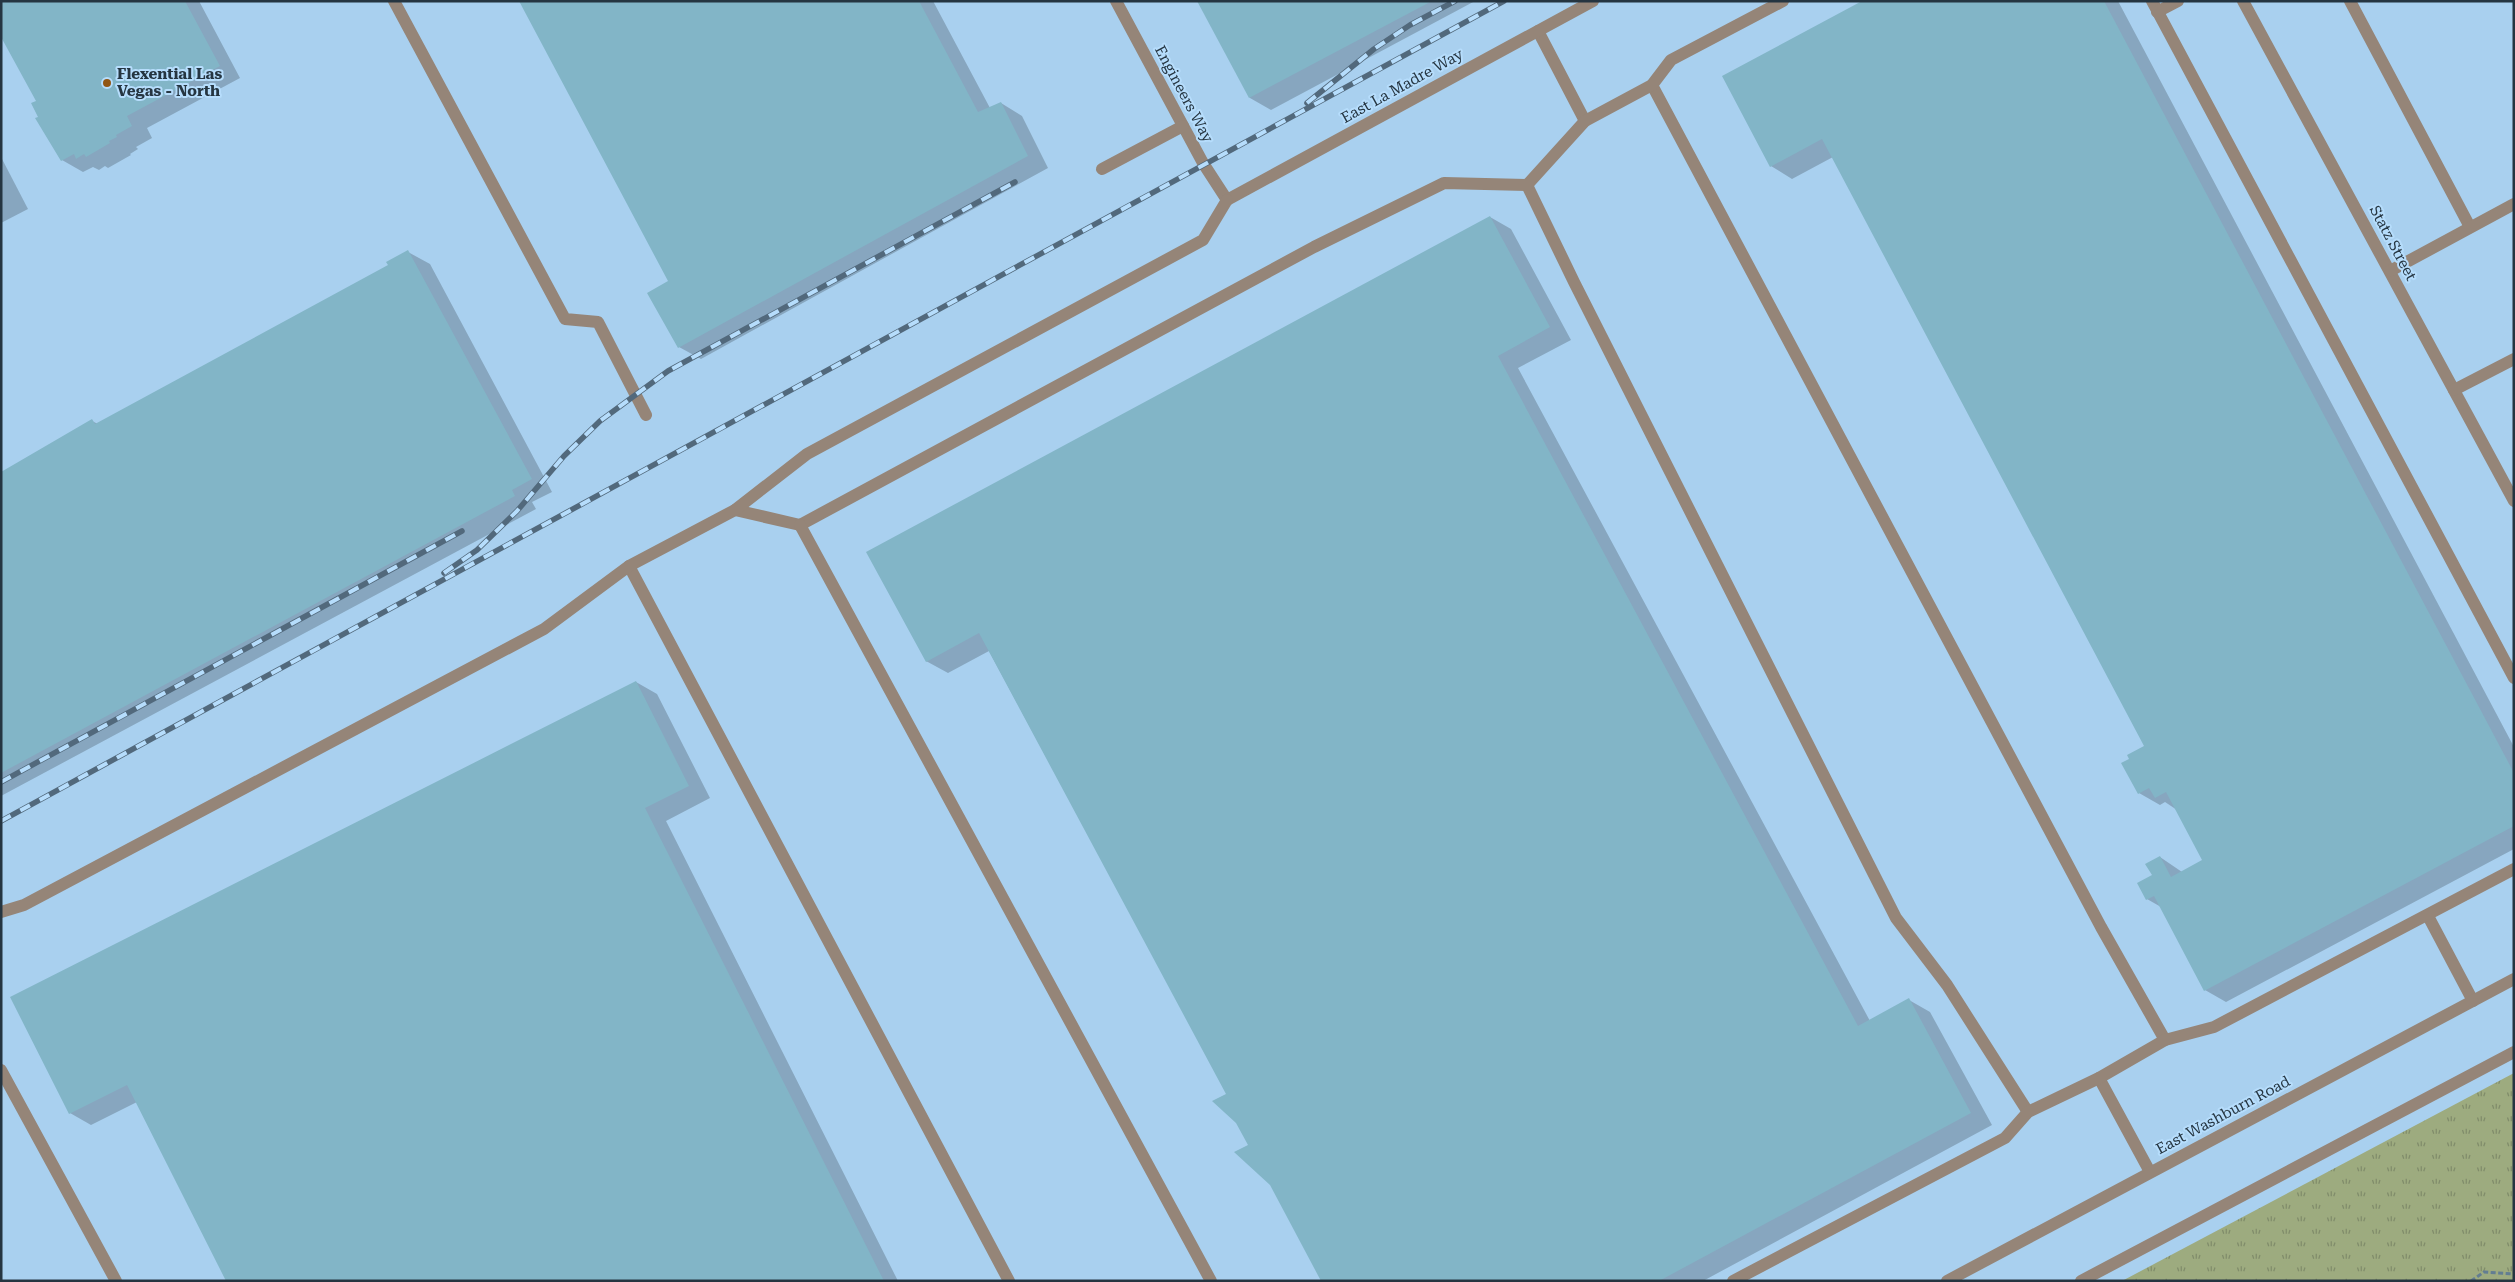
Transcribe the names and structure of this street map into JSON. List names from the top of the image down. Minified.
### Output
{"streets":{"street":["East La Madre Way","Engineers Way","Statz Street","East Washburn Road"]},"crossings":[["East La Madre Way","Engineers Way"]],"places":["Flexential Las Vegas - North"]}
